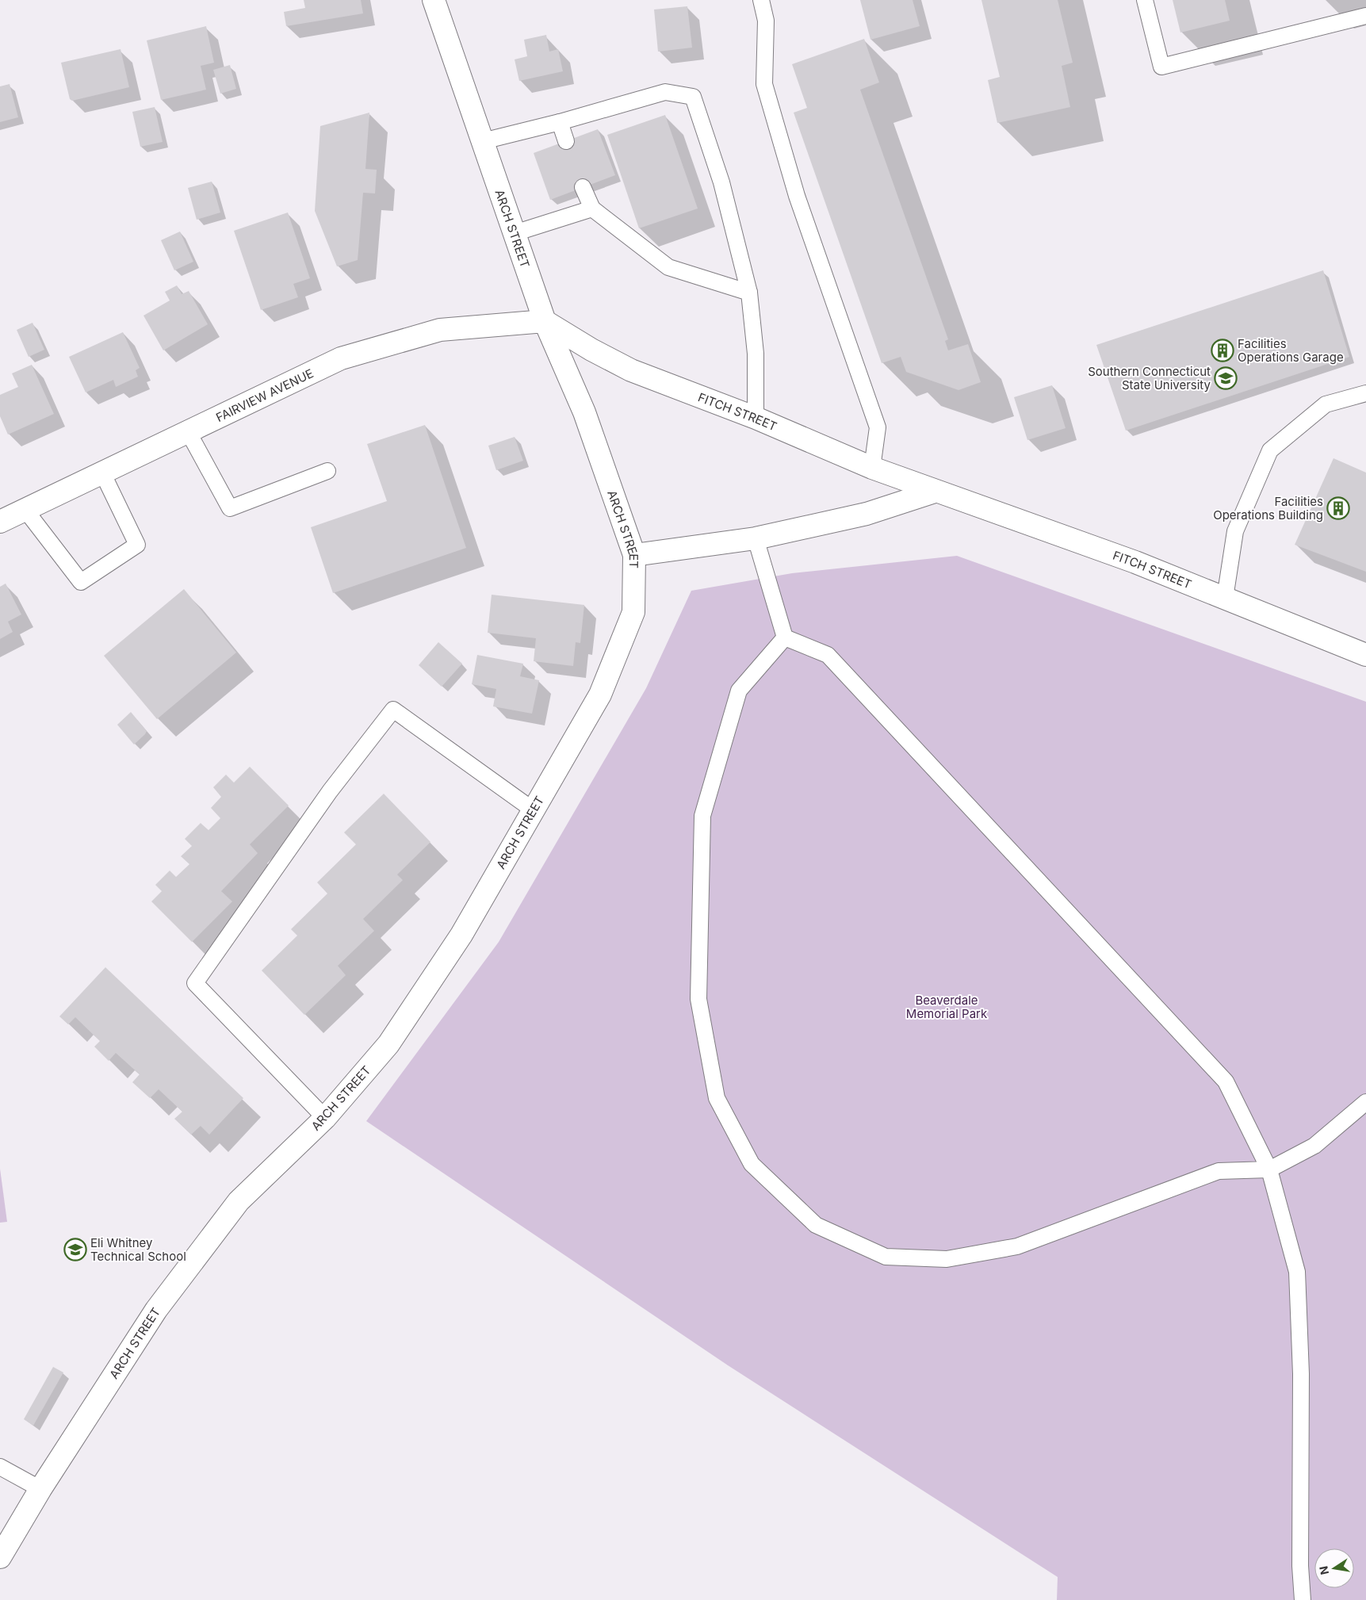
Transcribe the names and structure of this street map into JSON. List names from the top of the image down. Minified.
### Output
{"streets":{"street":["ARCH STREET","FAIRVIEW AVENUE","FITCH STREET"]},"crossings":[["ARCH STREET","FAIRVIEW AVENUE"],["ARCH STREET","FITCH STREET"],["FAIRVIEW AVENUE","FITCH STREET"]],"parks":["Beaverdale Memorial Park"],"places":{"building":["Facilities Operations Garage","Facilities Operations Building"],"school or university":["Southern Connecticut State University","Eli Whitney Technical School"]},"north":"left"}
